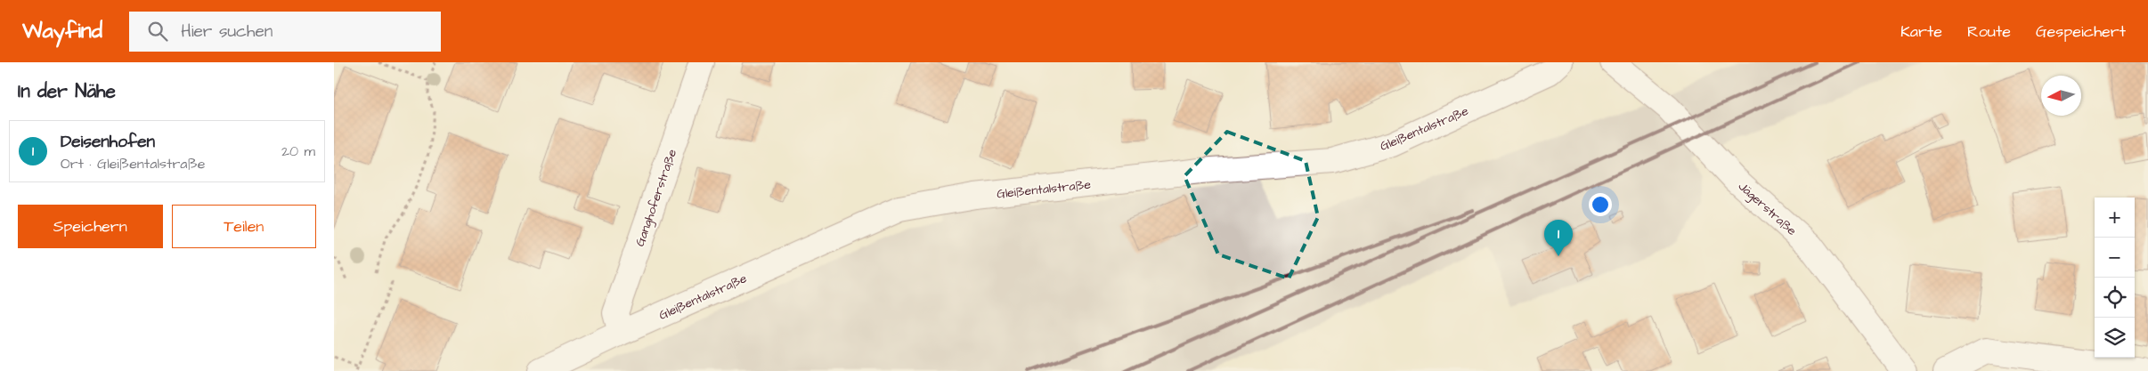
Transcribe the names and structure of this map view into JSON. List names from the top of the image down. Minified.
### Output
{"streets":{"street":["Gleißentalstraße","Ganghoferstraße","Jägerstraße"]},"crossings":[["Gleißentalstraße","Ganghoferstraße"]],"north":"left","page":{"header":"Wayfind","search":"Hier suchen","nav":["Karte","Route","Gespeichert"],"heading":"In der Nähe","list":[{"mark":"1","name":"Deisenhofen","note":"Ort · Gleißentalstraße","value":"20 m"}],"buttons":["Speichern","Teilen"],"map_buttons":["+","−"],"pins":"1"}}
